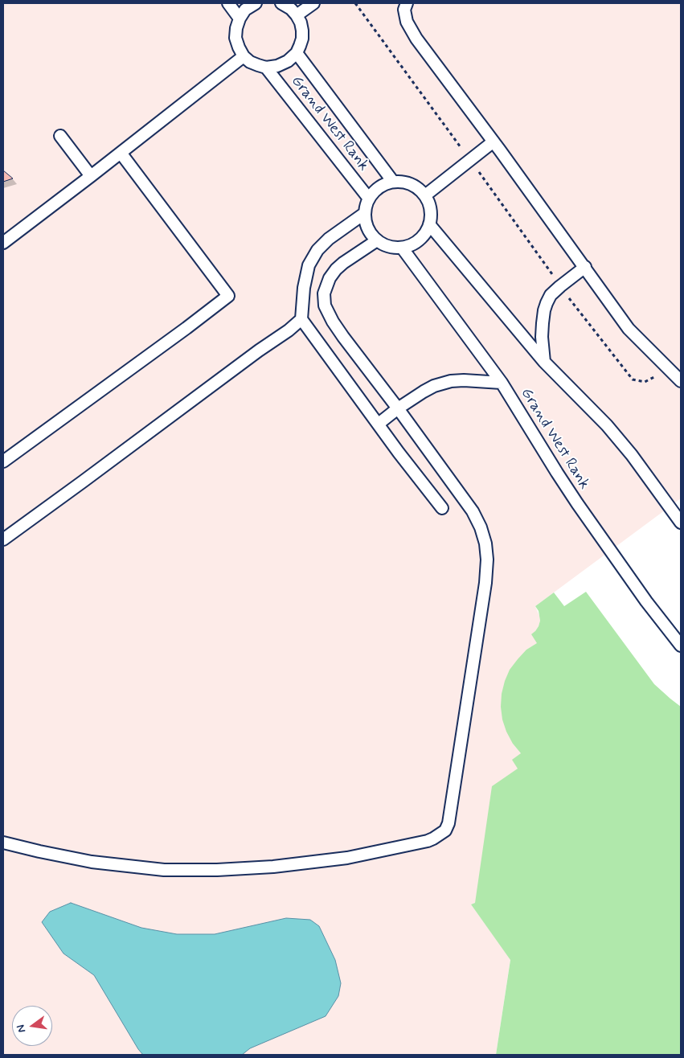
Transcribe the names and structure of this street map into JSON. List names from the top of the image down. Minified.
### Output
{"streets":{"lane":["Grand West Rank"]},"north":"left"}
